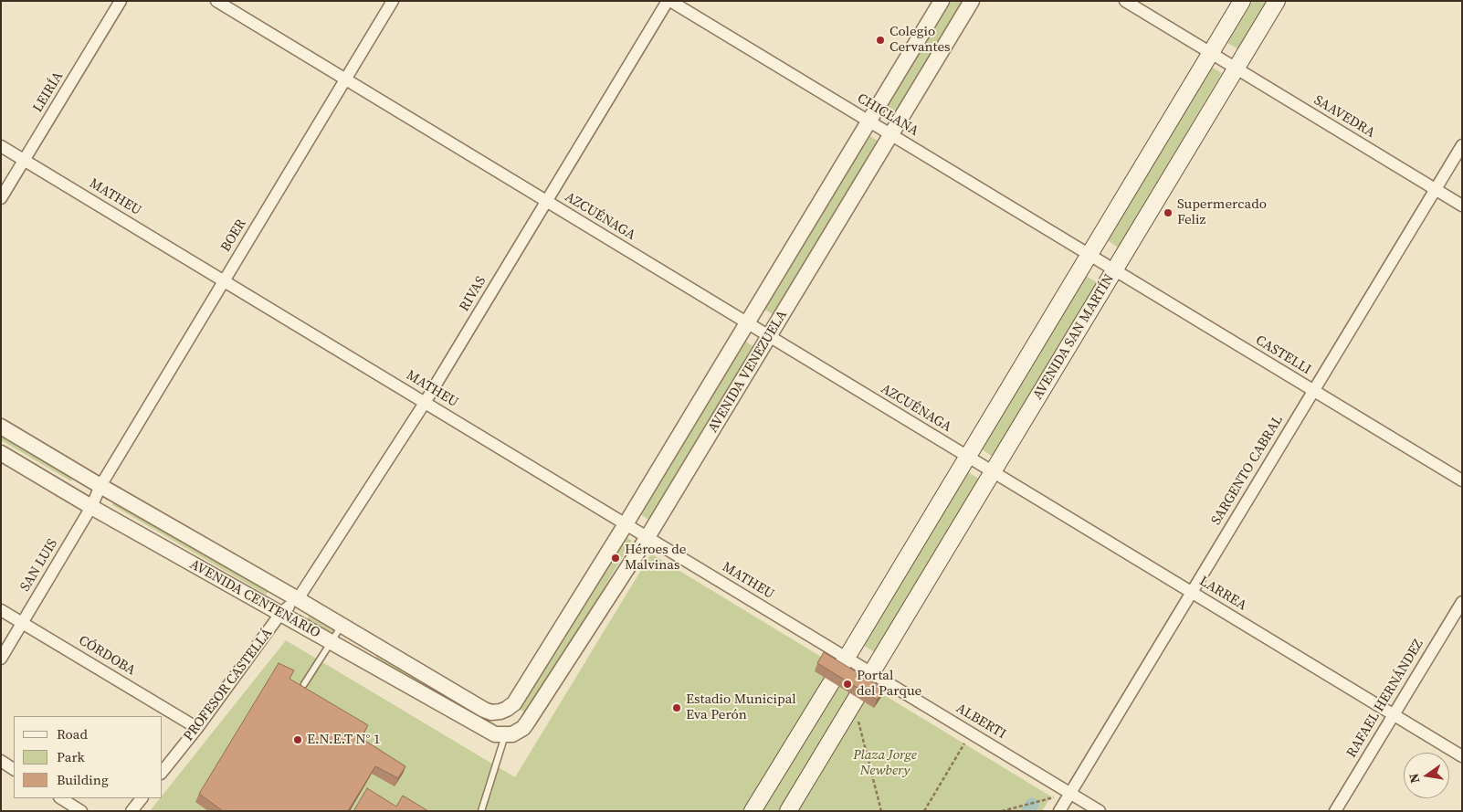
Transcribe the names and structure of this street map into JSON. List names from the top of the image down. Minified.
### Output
{"streets":{"main road":["AVENIDA SAN MARTÍN"],"street":["LEIRÍA","CHICLANA","SAAVEDRA","MATHEU","AZCUÉNAGA","BOER","RIVAS","CASTELLI","AVENIDA VENEZUELA","SARGENTO CABRAL","SAN LUIS","LARREA","AVENIDA CENTENARIO","CÓRDOBA","PROFESOR CASTELLÁ","RAFAEL HERNÁNDEZ","ALBERTI"]},"crossings":[["LEIRÍA","MATHEU"],["CHICLANA","RIVAS"],["CHICLANA","CASTELLI"],["CHICLANA","AVENIDA VENEZUELA"],["SAAVEDRA","AVENIDA SAN MARTÍN"],["SAAVEDRA","SARGENTO CABRAL"],["MATHEU","BOER"],["MATHEU","RIVAS"],["MATHEU","AVENIDA VENEZUELA"],["MATHEU","ALBERTI"],["AZCUÉNAGA","BOER"],["AZCUÉNAGA","RIVAS"],["AZCUÉNAGA","AVENIDA VENEZUELA"],["AZCUÉNAGA","LARREA"],["BOER","SAN LUIS"],["BOER","AVENIDA CENTENARIO"],["RIVAS","AVENIDA CENTENARIO"],["RIVAS","PROFESOR CASTELLÁ"],["AVENIDA SAN MARTÍN","CASTELLI"],["AVENIDA SAN MARTÍN","LARREA"],["AVENIDA SAN MARTÍN","ALBERTI"],["CASTELLI","SARGENTO CABRAL"],["AVENIDA VENEZUELA","AVENIDA CENTENARIO"],["SARGENTO CABRAL","LARREA"],["SARGENTO CABRAL","ALBERTI"],["SAN LUIS","AVENIDA CENTENARIO"],["SAN LUIS","CÓRDOBA"],["LARREA","RAFAEL HERNÁNDEZ"],["AVENIDA CENTENARIO","PROFESOR CASTELLÁ"],["CÓRDOBA","PROFESOR CASTELLÁ"]],"parks":["Plaza Jorge Newbery"],"places":["Colegio Cervantes","Supermercado Feliz","Héroes de Malvinas","Portal del Parque","Estadio Municipal Eva Perón","E.N.E.T N° 1"],"legend":["Road","Park","Building"],"north":"left"}
